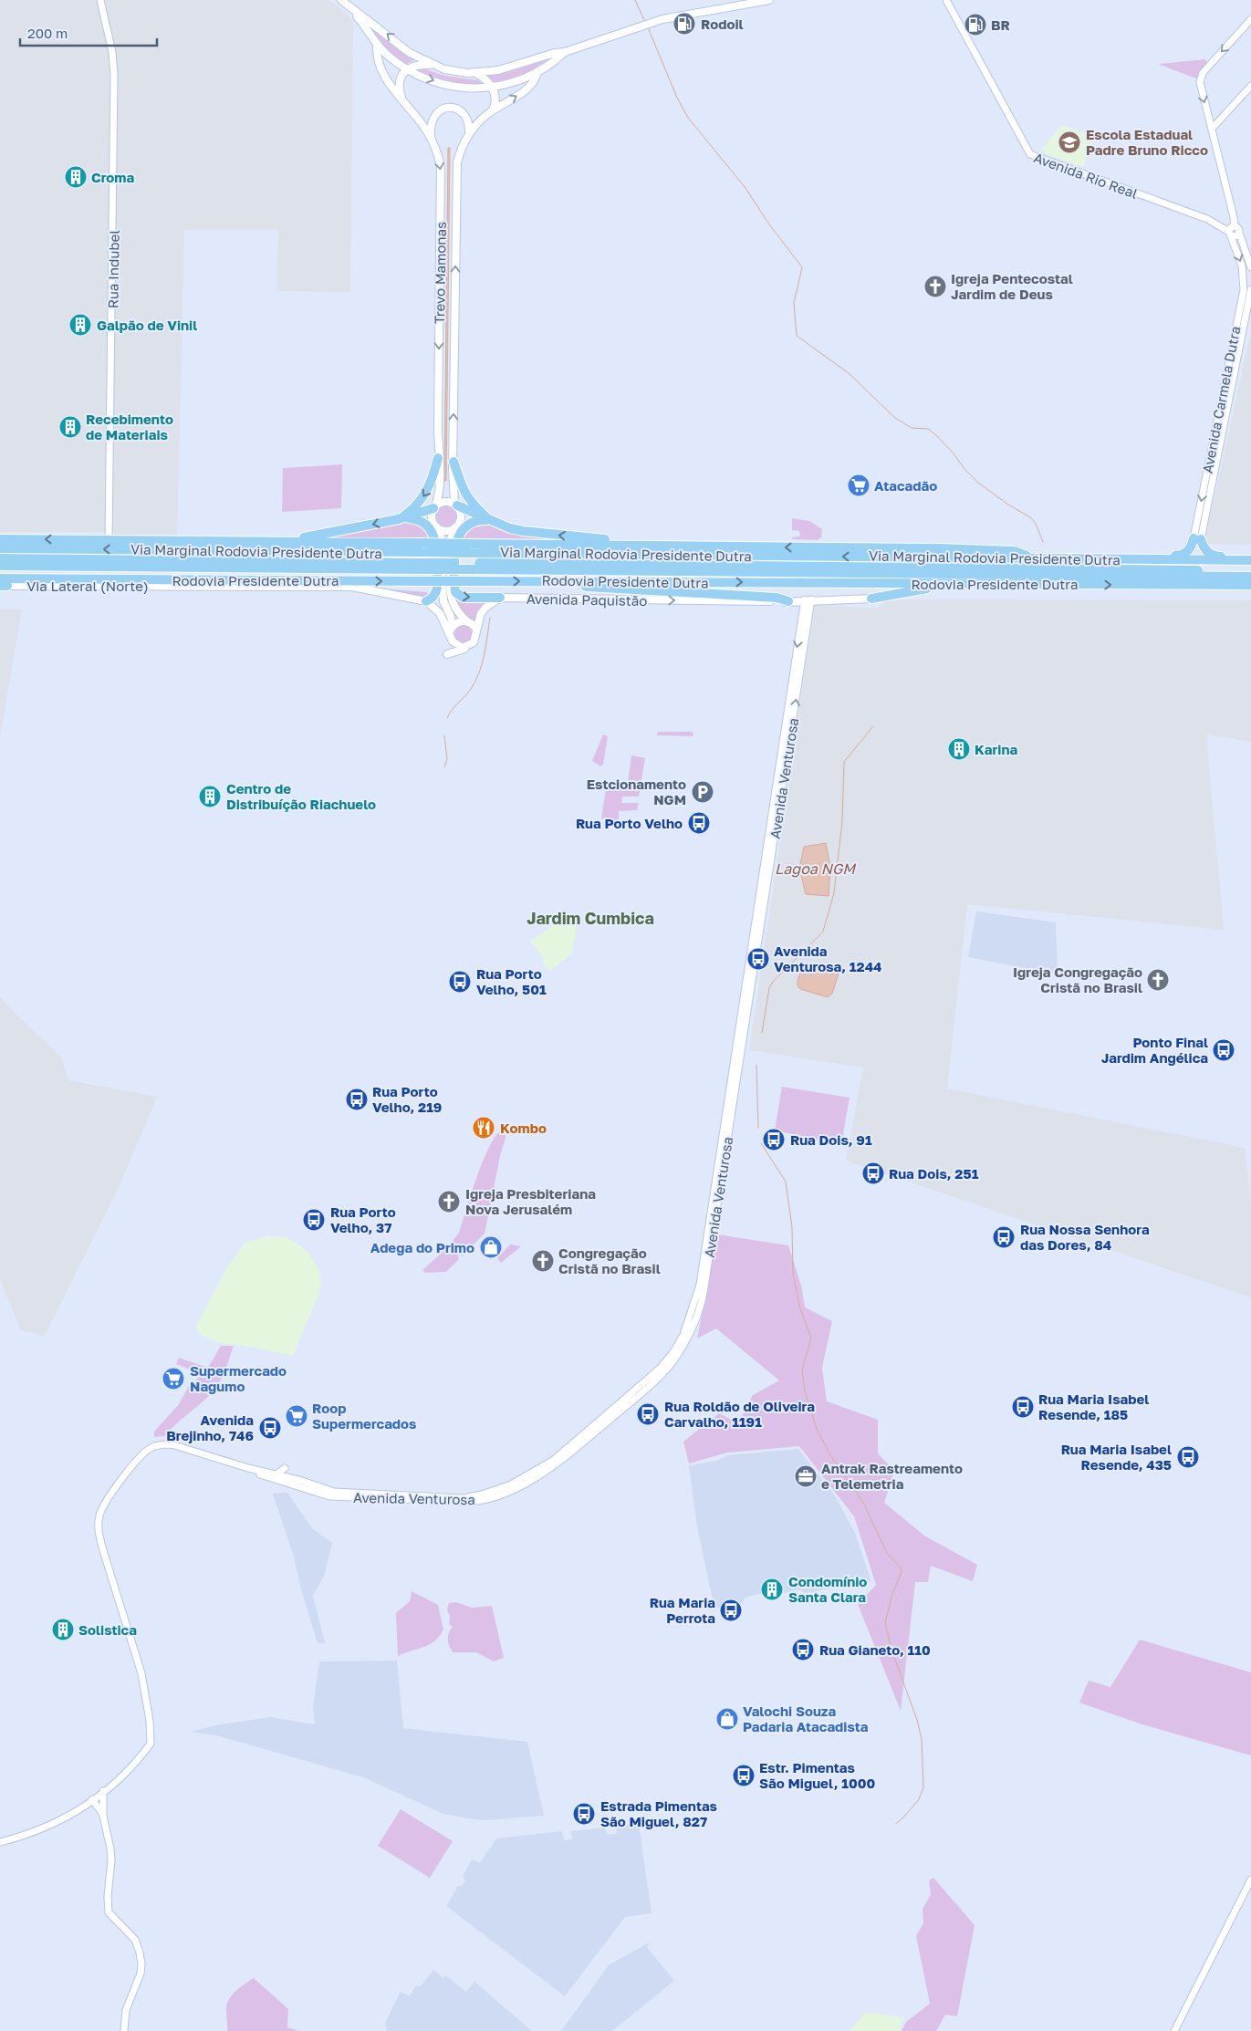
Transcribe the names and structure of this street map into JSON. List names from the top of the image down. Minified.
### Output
{"streets":{"highway":["Via Marginal Rodovia Presidente Dutra","Rodovia Presidente Dutra"],"main road":["Trevo Mamonas","Via Lateral (Norte)","Avenida Paquistão"],"street":["Avenida Rio Real","Rua Indubel","Avenida Carmela Dutra","Avenida Venturosa"]},"crossings":[["Avenida Rio Real","Avenida Carmela Dutra"],["Avenida Paquistão","Avenida Venturosa"]],"one_way":["Avenida Paquistão"],"districts":["Jardim Cumbica"],"water":["Lagoa NGM"],"places":{"fuel station":["Rodoil","BR"],"school or university":["Escola Estadual Padre Bruno Ricco"],"building":["Croma","Galpão de Vinil","Recebimento de Materiais","Karina","Centro de Distribuíção Riachuelo","Condomínio Santa Clara","Solistica"],"church":["Igreja Pentecostal Jardim de Deus","Igreja Congregação Cristã no Brasil","Igreja Presbiteriana Nova Jerusalém","Congregação Cristã no Brasil"],"supermarket":["Atacadão","Supermercado Nagumo","Roop Supermercados"],"parking":["Estcionamento NGM"],"bus stop":["Rua Porto Velho","Avenida Venturosa, 1244","Rua Porto Velho, 501","Ponto Final Jardim Angélica","Rua Porto Velho, 219","Rua Dois, 91","Rua Dois, 251","Rua Porto Velho, 37","Rua Nossa Senhora das Dores, 84","Rua Maria Isabel Resende, 185","Rua Roldão de Oliveira Carvalho, 1191","Avenida Brejinho, 746","Rua Maria Isabel Resende, 435","Rua Maria Perrota","Rua Gianeto, 110","Estr. Pimentas São Miguel, 1000","Estrada Pimentas São Miguel, 827"],"restaurant":["Kombo"],"shop":["Adega do Primo","Valochi Souza Padaria Atacadista"],"office":["Antrak Rastreamento e Telemetria"]},"scale_bar":"200 m"}
